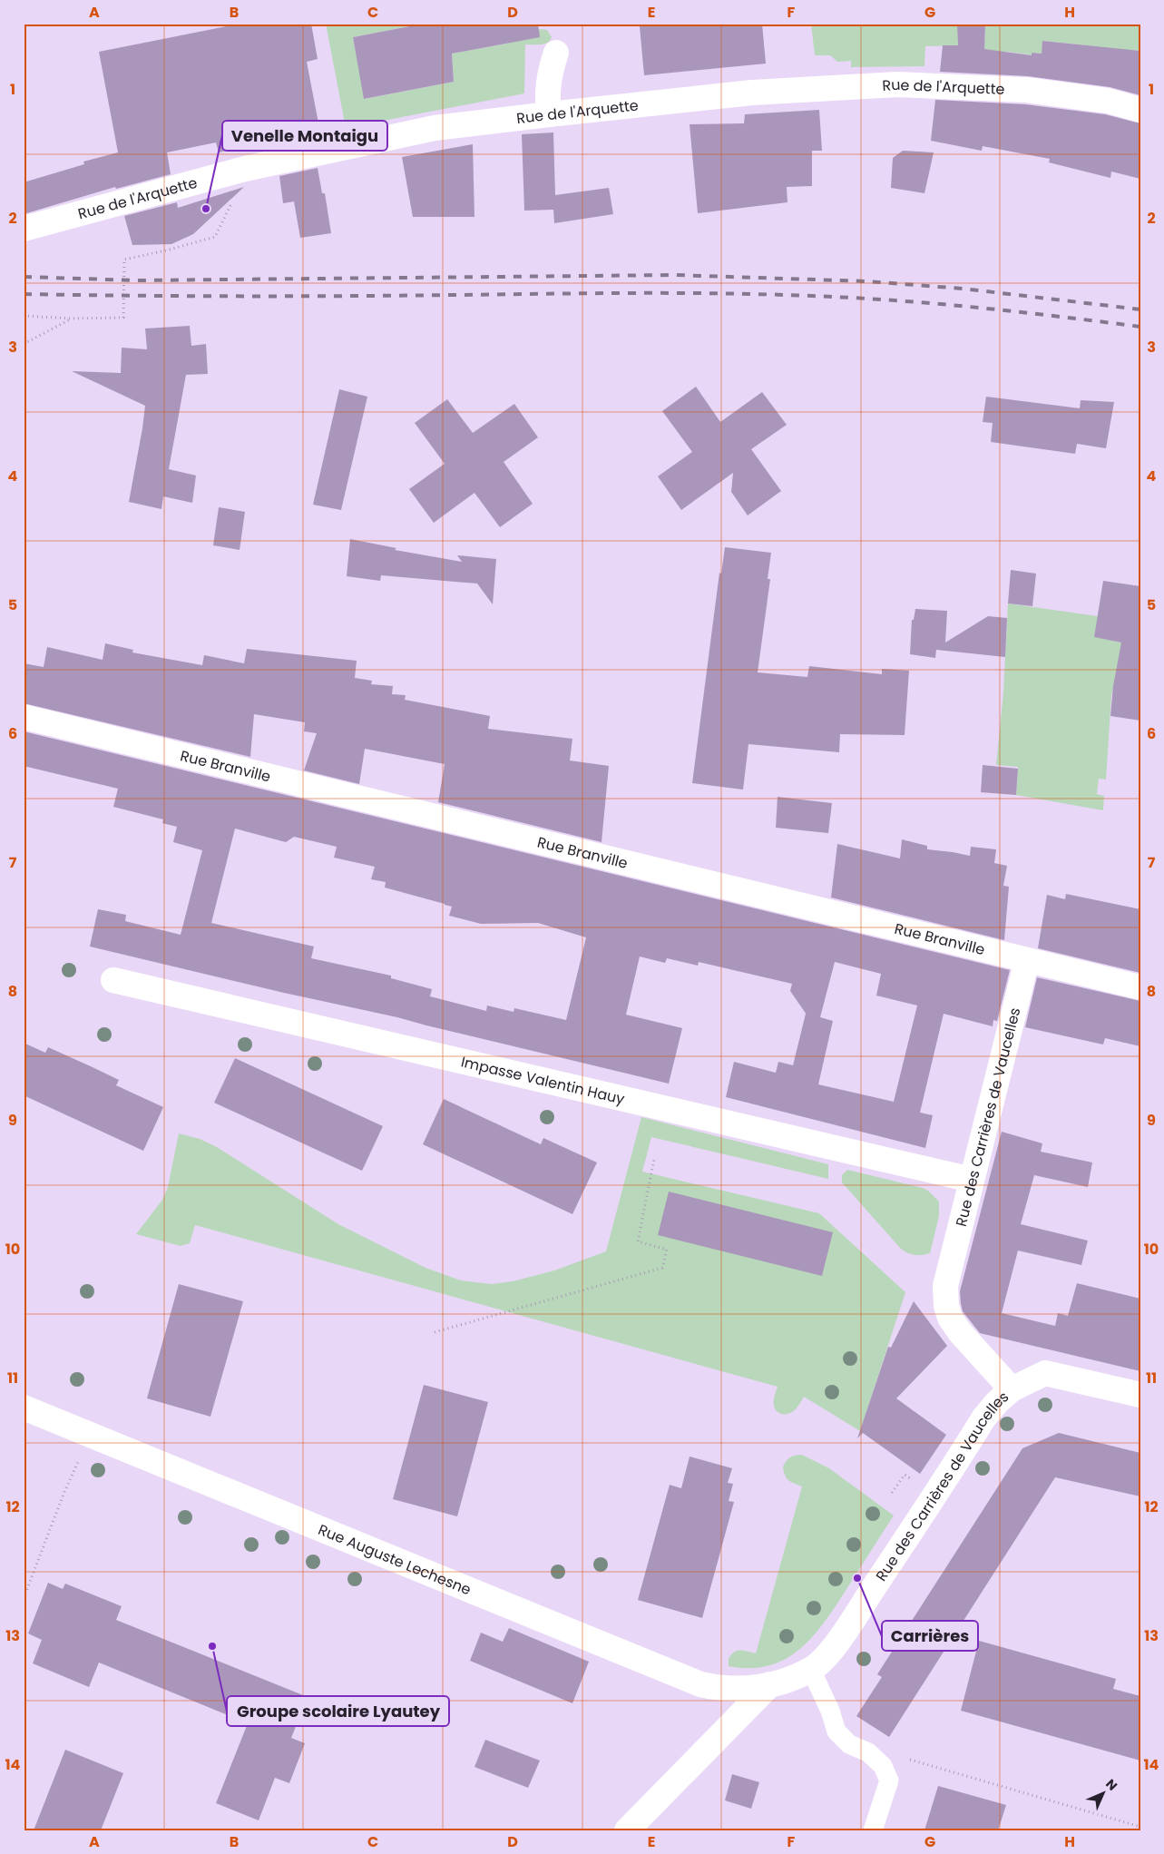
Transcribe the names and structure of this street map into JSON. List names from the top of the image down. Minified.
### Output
{"streets":{"street":["Rue de l'Arquette","Rue Branville","Impasse Valentin Hauy","Rue des Carrières de Vaucelles","Rue Auguste Lechesne"]},"crossings":[["Rue Branville","Rue des Carrières de Vaucelles"],["Impasse Valentin Hauy","Rue des Carrières de Vaucelles"],["Rue des Carrières de Vaucelles","Rue Auguste Lechesne"]],"places":["Venelle Montaigu","Carrières","Groupe scolaire Lyautey"],"north":"top right","grid":{"columns":["A","B","C","D","E","F","G","H"],"rows":["1","2","3","4","5","6","7","8","9","10","11","12","13","14"]}}
